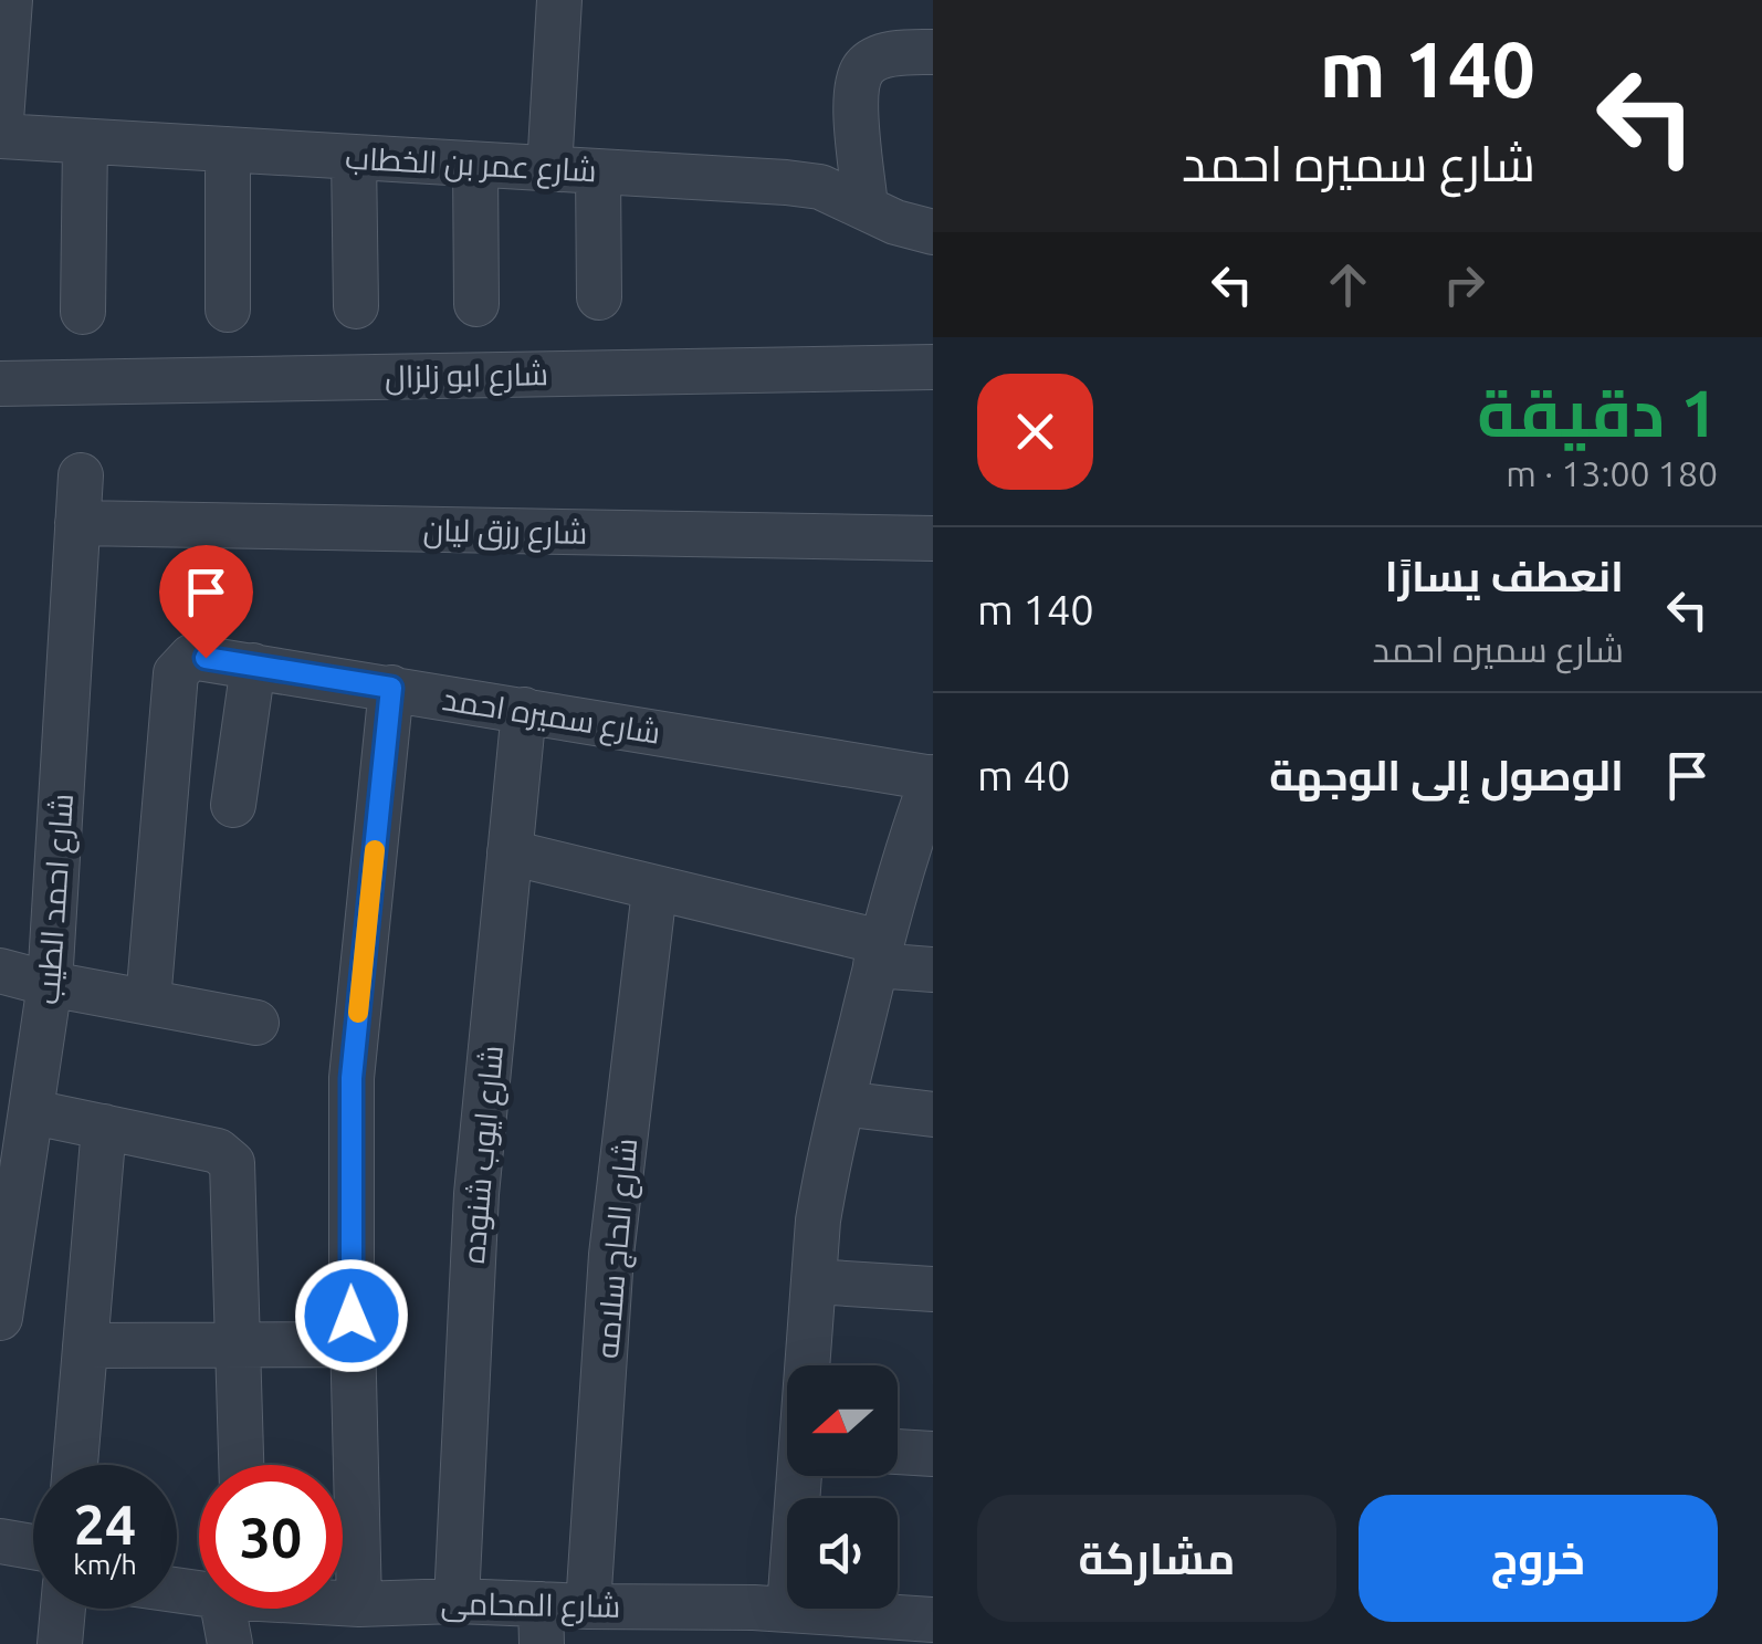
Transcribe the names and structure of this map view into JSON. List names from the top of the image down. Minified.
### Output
{"streets":{"street":["شارع عمر بن الخطاب","شارع ابو زلزال","شارع رزق ليان","شارع سميره احمد","شارع احمد الطيب","شارع ايوب شنوده","شارع الحاج سلامه","شارع المحامى"]},"crossings":[["شارع رزق ليان","شارع احمد الطيب"],["شارع سميره احمد","شارع ايوب شنوده"],["شارع ايوب شنوده","شارع المحامى"],["شارع الحاج سلامه","شارع المحامى"]],"north":"left","page":{"turn":["140 m","شارع سميره احمد"],"heading":["1 دقيقة","180 m · 13:00"],"list":[{"name":"انعطف يسارًا","note":"شارع سميره احمد","value":"140 m"},{"name":"الوصول إلى الوجهة","value":"40 m"}],"speed":"24 km/h","limit":"30","buttons":["خروج","مشاركة"]}}
